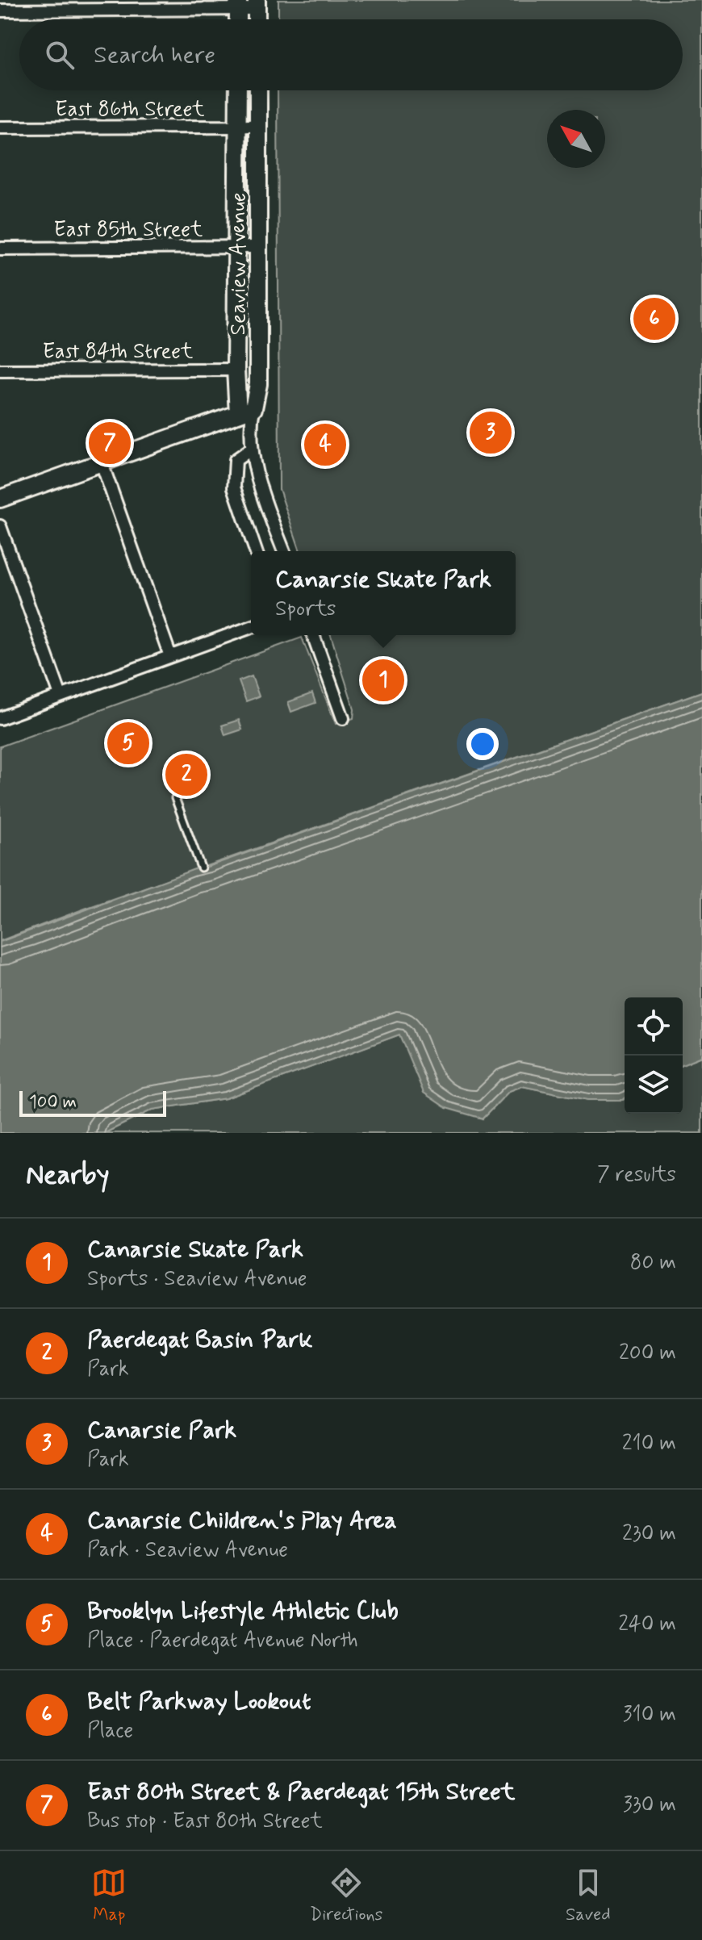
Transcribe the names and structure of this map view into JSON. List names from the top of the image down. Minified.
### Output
{"streets":{"street":["East 86th Street","East 85th Street","Seaview Avenue","East 84th Street"]},"crossings":[["East 86th Street","Seaview Avenue"],["East 85th Street","Seaview Avenue"],["Seaview Avenue","East 84th Street"]],"scale_bar":"100 m","north":"top left","page":{"search":"Search here","pins":["6","3","7","4","1","5","2"],"popup":["Canarsie Skate Park","Sports"],"scale":"100 m","heading":["Nearby","7 results"],"list":[{"mark":"1","name":"Canarsie Skate Park","note":"Sports · Seaview Avenue","value":"80 m"},{"mark":"2","name":"Paerdegat Basin Park","note":"Park","value":"200 m"},{"mark":"3","name":"Canarsie Park","note":"Park","value":"210 m"},{"mark":"4","name":"Canarsie Children's Play Area","note":"Park · Seaview Avenue","value":"230 m"},{"mark":"5","name":"Brooklyn Lifestyle Athletic Club","note":"Place · Paerdegat Avenue North","value":"240 m"},{"mark":"6","name":"Belt Parkway Lookout","note":"Place","value":"310 m"},{"mark":"7","name":"East 80th Street & Paerdegat 15th Street","note":"Bus stop · East 80th Street","value":"330 m"}],"nav":["Map","Directions","Saved"]}}
